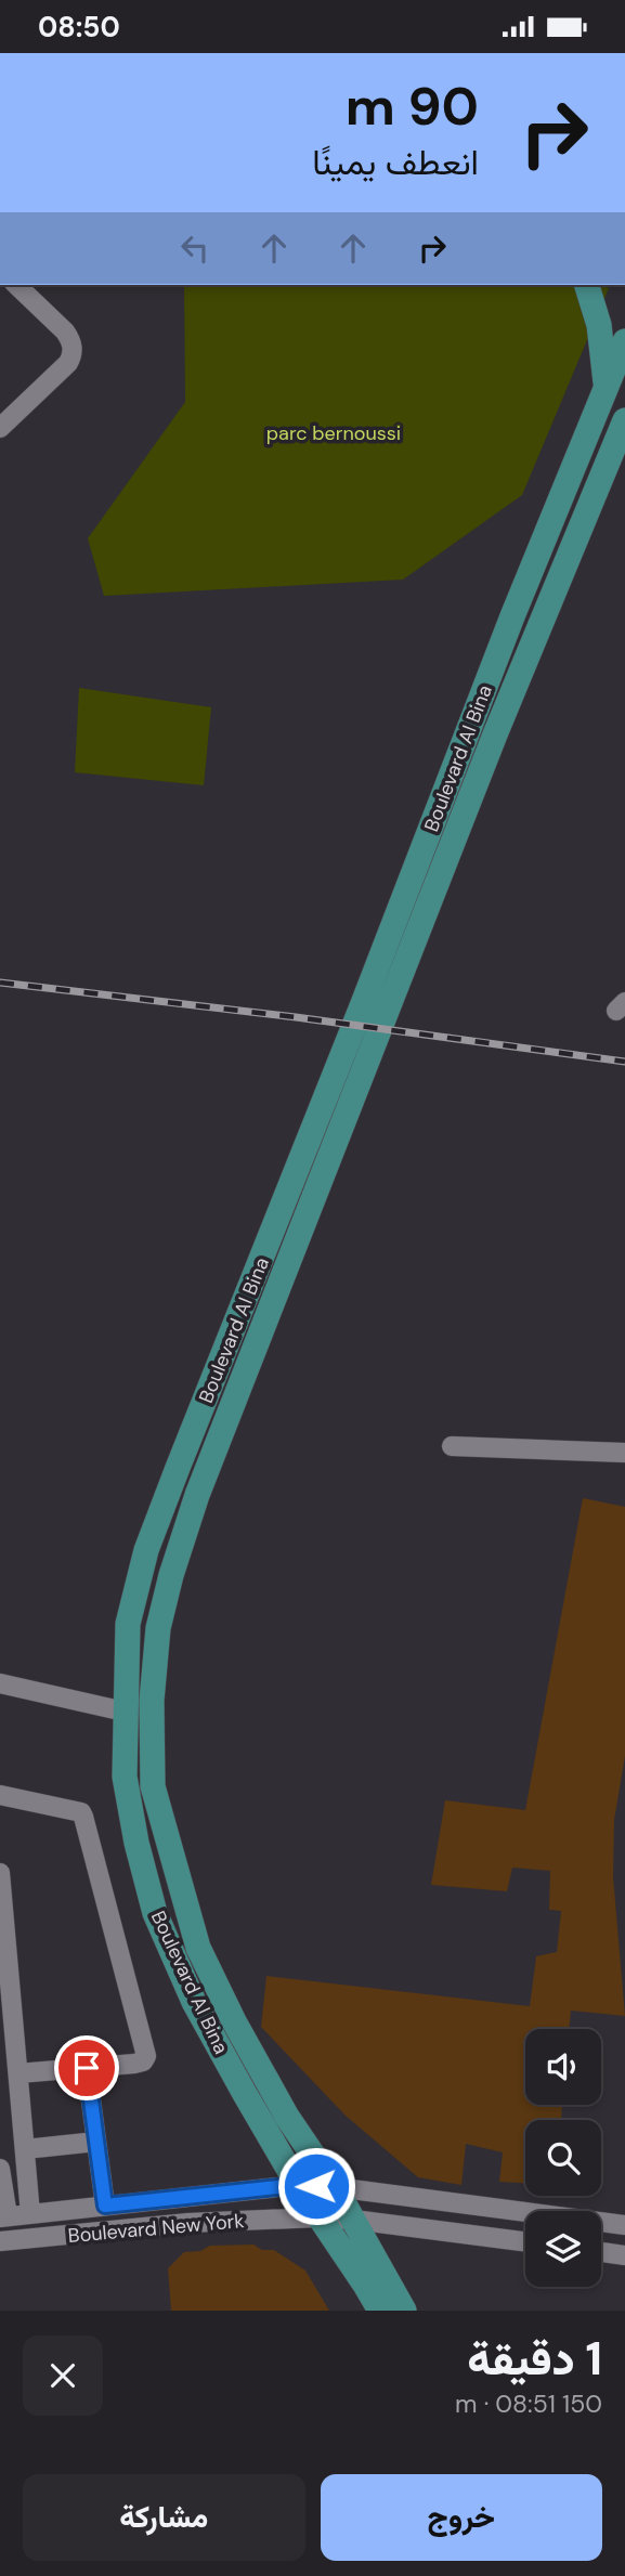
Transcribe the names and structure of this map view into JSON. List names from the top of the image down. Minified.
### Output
{"streets":{"main road":["Boulevard Al Bina"],"street":["Boulevard New York"]},"crossings":[["Boulevard Al Bina","Boulevard New York"]],"parks":["parc bernoussi"],"page":{"status":"08:50","turn":["90 m","انعطف يمينًا"],"heading":["1 دقيقة","150 m · 08:51"],"buttons":["خروج","مشاركة"]}}
